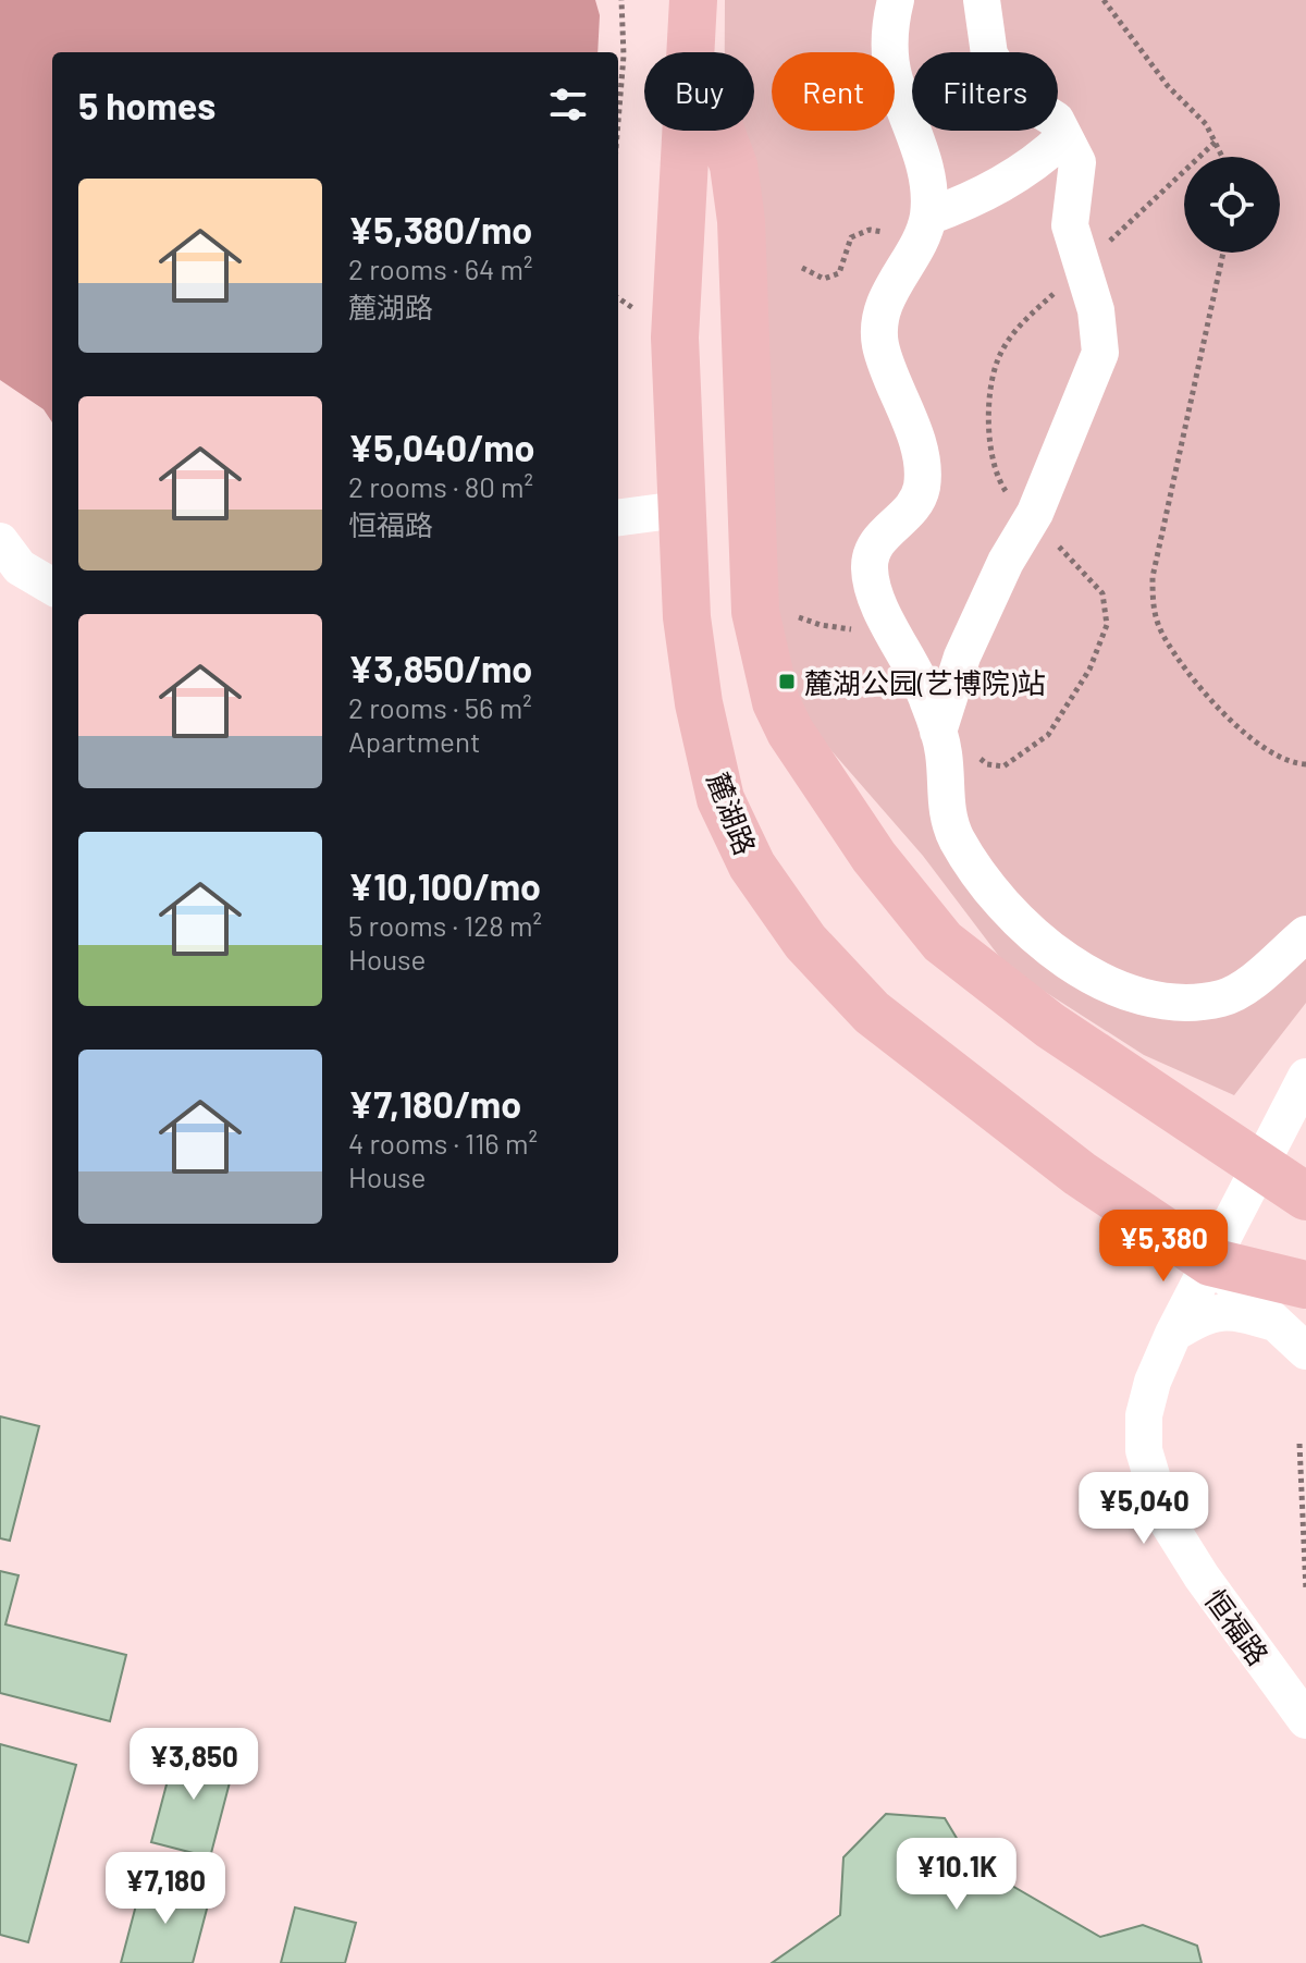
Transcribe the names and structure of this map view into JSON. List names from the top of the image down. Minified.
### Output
{"streets":{"main road":["麓湖路"],"street":["恒福路"]},"crossings":[["麓湖路","恒福路"]],"places":{"transit":["麓湖公园(艺博院)站"]},"page":{"chip":["Buy","Rent","Filters"],"heading":"5 homes","list":[{"name":"¥5,380/mo","note":"2 rooms · 64 m² · 麓湖路"},{"name":"¥5,040/mo","note":"2 rooms · 80 m² · 恒福路"},{"name":"¥3,850/mo","note":"2 rooms · 56 m² · Apartment"},{"name":"¥10,100/mo","note":"5 rooms · 128 m² · House"},{"name":"¥7,180/mo","note":"4 rooms · 116 m² · House"}],"price":["¥5,380","¥5,040","¥3,850","¥10.1K","¥7,180"]}}
